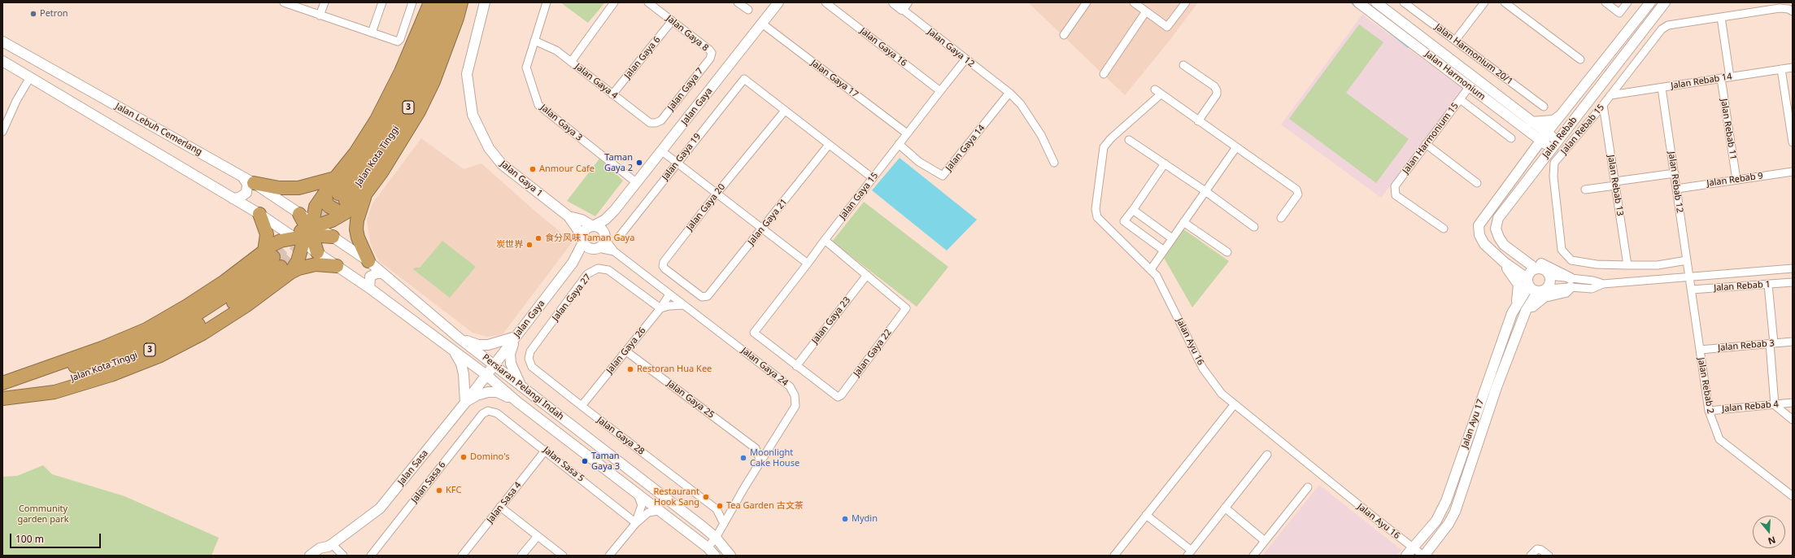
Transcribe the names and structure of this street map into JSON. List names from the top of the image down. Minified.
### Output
{"streets":{"highway":["3","Jalan Kota Tinggi"],"main road":["Jalan Harmonium","Jalan Gaya","Jalan Lebuh Cemerlang","Jalan Rebab","Jalan Gaya 1","Persiaran Pelangi Indah","Jalan Ayu 17","Jalan Sasa"],"street":["Jalan Gaya 8","Jalan Gaya 16","Jalan Gaya 12","Jalan Harmonium 20/1","Jalan Gaya 6","Jalan Gaya 17","Jalan Gaya 4","Jalan Rebab 14","Jalan Gaya 7","Jalan Gaya 3","Jalan Rebab 15","Jalan Rebab 11","Jalan Harmonium 15","Jalan Gaya 14","Jalan Gaya 19","Jalan Rebab 9","Jalan Rebab 12","Jalan Rebab 13","Jalan Gaya 15","Jalan Gaya 20","Jalan Gaya 21","Jalan Rebab 1","Jalan Gaya 27","Jalan Gaya 23","Jalan Ayu 16","Jalan Rebab 3","Jalan Gaya 26","Jalan Gaya 22","Jalan Gaya 24","Jalan Rebab 2","Jalan Gaya 25","Jalan Rebab 4","Jalan Gaya 28","Jalan Sasa 5","Jalan Sasa 6","Jalan Sasa 4"]},"crossings":[["Jalan Gaya 8","Jalan Gaya 6"],["Jalan Gaya 8","Jalan Gaya 7"],["Jalan Gaya 16","Jalan Gaya 15"],["Jalan Gaya 12","Jalan Gaya 14"],["Jalan Gaya 12","Jalan Gaya 15"],["Jalan Gaya 6","Jalan Gaya 4"],["Jalan Harmonium","Jalan Rebab"],["Jalan Harmonium","Jalan Harmonium 15"],["Jalan Gaya 17","Jalan Gaya"],["Jalan Gaya 17","Jalan Gaya 15"],["Jalan Gaya 4","Jalan Gaya 7"],["Jalan Gaya 4","Jalan Gaya 3"],["Jalan Rebab 14","Jalan Rebab 15"],["Jalan Rebab 14","Jalan Rebab 11"],["Jalan Rebab 14","Jalan Rebab 12"],["Jalan Gaya","Jalan Gaya 3"],["Jalan Gaya","Jalan Gaya 1"],["Jalan Gaya","Jalan Gaya 24"],["Jalan Gaya","Persiaran Pelangi Indah"],["Jalan Gaya","Jalan Sasa"],["Jalan Rebab 15","Jalan Rebab 12"],["Jalan Rebab 15","Jalan Rebab 13"],["Jalan Rebab 11","Jalan Rebab 9"],["Jalan Rebab","Jalan Rebab 12"],["Jalan Rebab","Jalan Rebab 2"],["Jalan Rebab","Jalan Ayu 17"],["Jalan Gaya 14","Jalan Gaya 15"],["Jalan Gaya 19","Jalan Gaya 20"],["Jalan Gaya 1","Jalan Gaya 24"],["Jalan Rebab 9","Jalan Rebab 12"],["Jalan Rebab 12","Jalan Rebab 2"],["Jalan Gaya 15","Jalan Gaya 22"],["Jalan Gaya 20","Jalan Gaya 21"],["Jalan Rebab 1","Jalan Rebab 2"],["Jalan Gaya 27","Jalan Gaya 26"],["Jalan Gaya 27","Jalan Gaya 28"],["Jalan Gaya 23","Jalan Gaya 22"],["Jalan Ayu 16","Jalan Ayu 17"],["Jalan Rebab 3","Jalan Rebab 2"],["Jalan Gaya 26","Jalan Gaya 24"],["Jalan Gaya 26","Jalan Gaya 25"],["Jalan Gaya 26","Jalan Gaya 28"],["Jalan Gaya 24","Persiaran Pelangi Indah"],["Jalan Gaya 24","Jalan Gaya 28"],["Jalan Rebab 2","Jalan Rebab 4"],["Persiaran Pelangi Indah","Jalan Sasa"],["Jalan Sasa 5","Jalan Sasa 6"],["Jalan Sasa 5","Jalan Sasa 4"]],"parks":["Community garden park"],"places":["Petron","Taman Gaya 2","Anmour Cafe","食分风味 Taman Gaya","炭世界","Restoran Hua Kee","Domino's","Moonlight Cake House","Taman Gaya 3","KFC","Restaurant Hook Sang","Tea Garden 古文茶","Mydin"],"scale_bar":"100 m","north":"bottom"}
